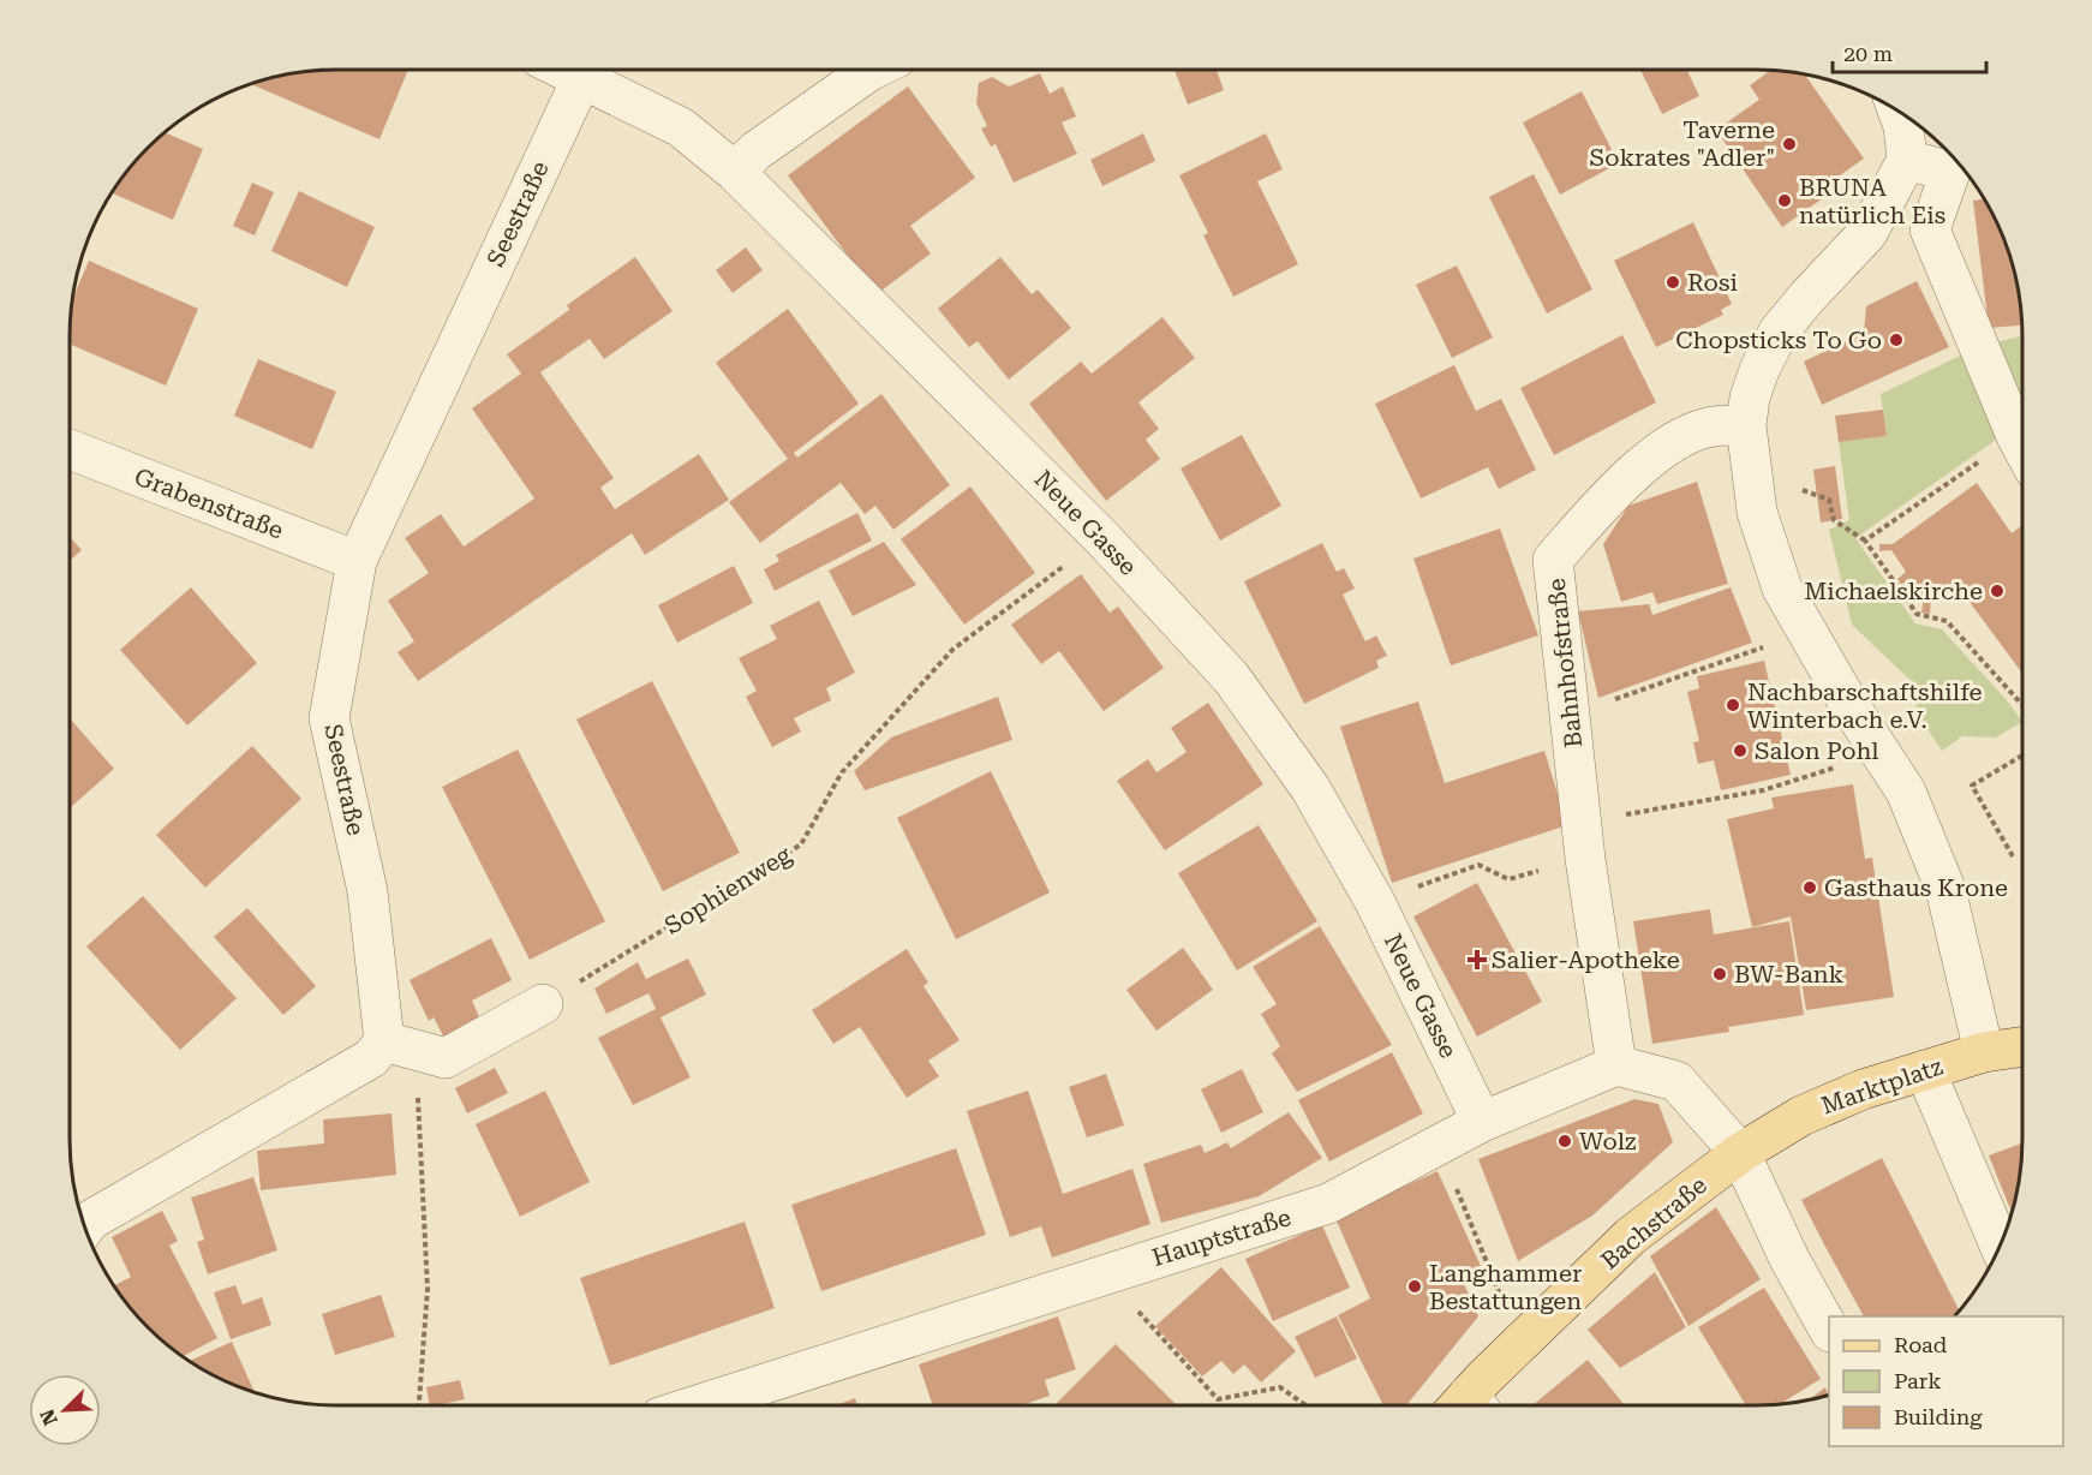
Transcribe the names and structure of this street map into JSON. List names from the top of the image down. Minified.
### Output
{"streets":{"main road":["Marktplatz","Bachstraße"],"street":["Seestraße","Grabenstraße","Neue Gasse","Bahnhofstraße","Hauptstraße"],"path":["Sophienweg"]},"crossings":[["Seestraße","Grabenstraße"],["Seestraße","Neue Gasse"],["Neue Gasse","Sophienweg"],["Neue Gasse","Hauptstraße"],["Bahnhofstraße","Hauptstraße"],["Marktplatz","Bachstraße"]],"places":{"other":["Taverne Sokrates \"Adler\"","BRUNA natürlich Eis","Rosi","Chopsticks To Go","Michaelskirche","Nachbarschaftshilfe Winterbach e.V.","Salon Pohl","Gasthaus Krone","BW-Bank","Wolz","Langhammer Bestattungen"],"health":["Salier-Apotheke"]},"legend":["Road","Park","Building"],"scale_bar":"20 m","north":"bottom left"}
